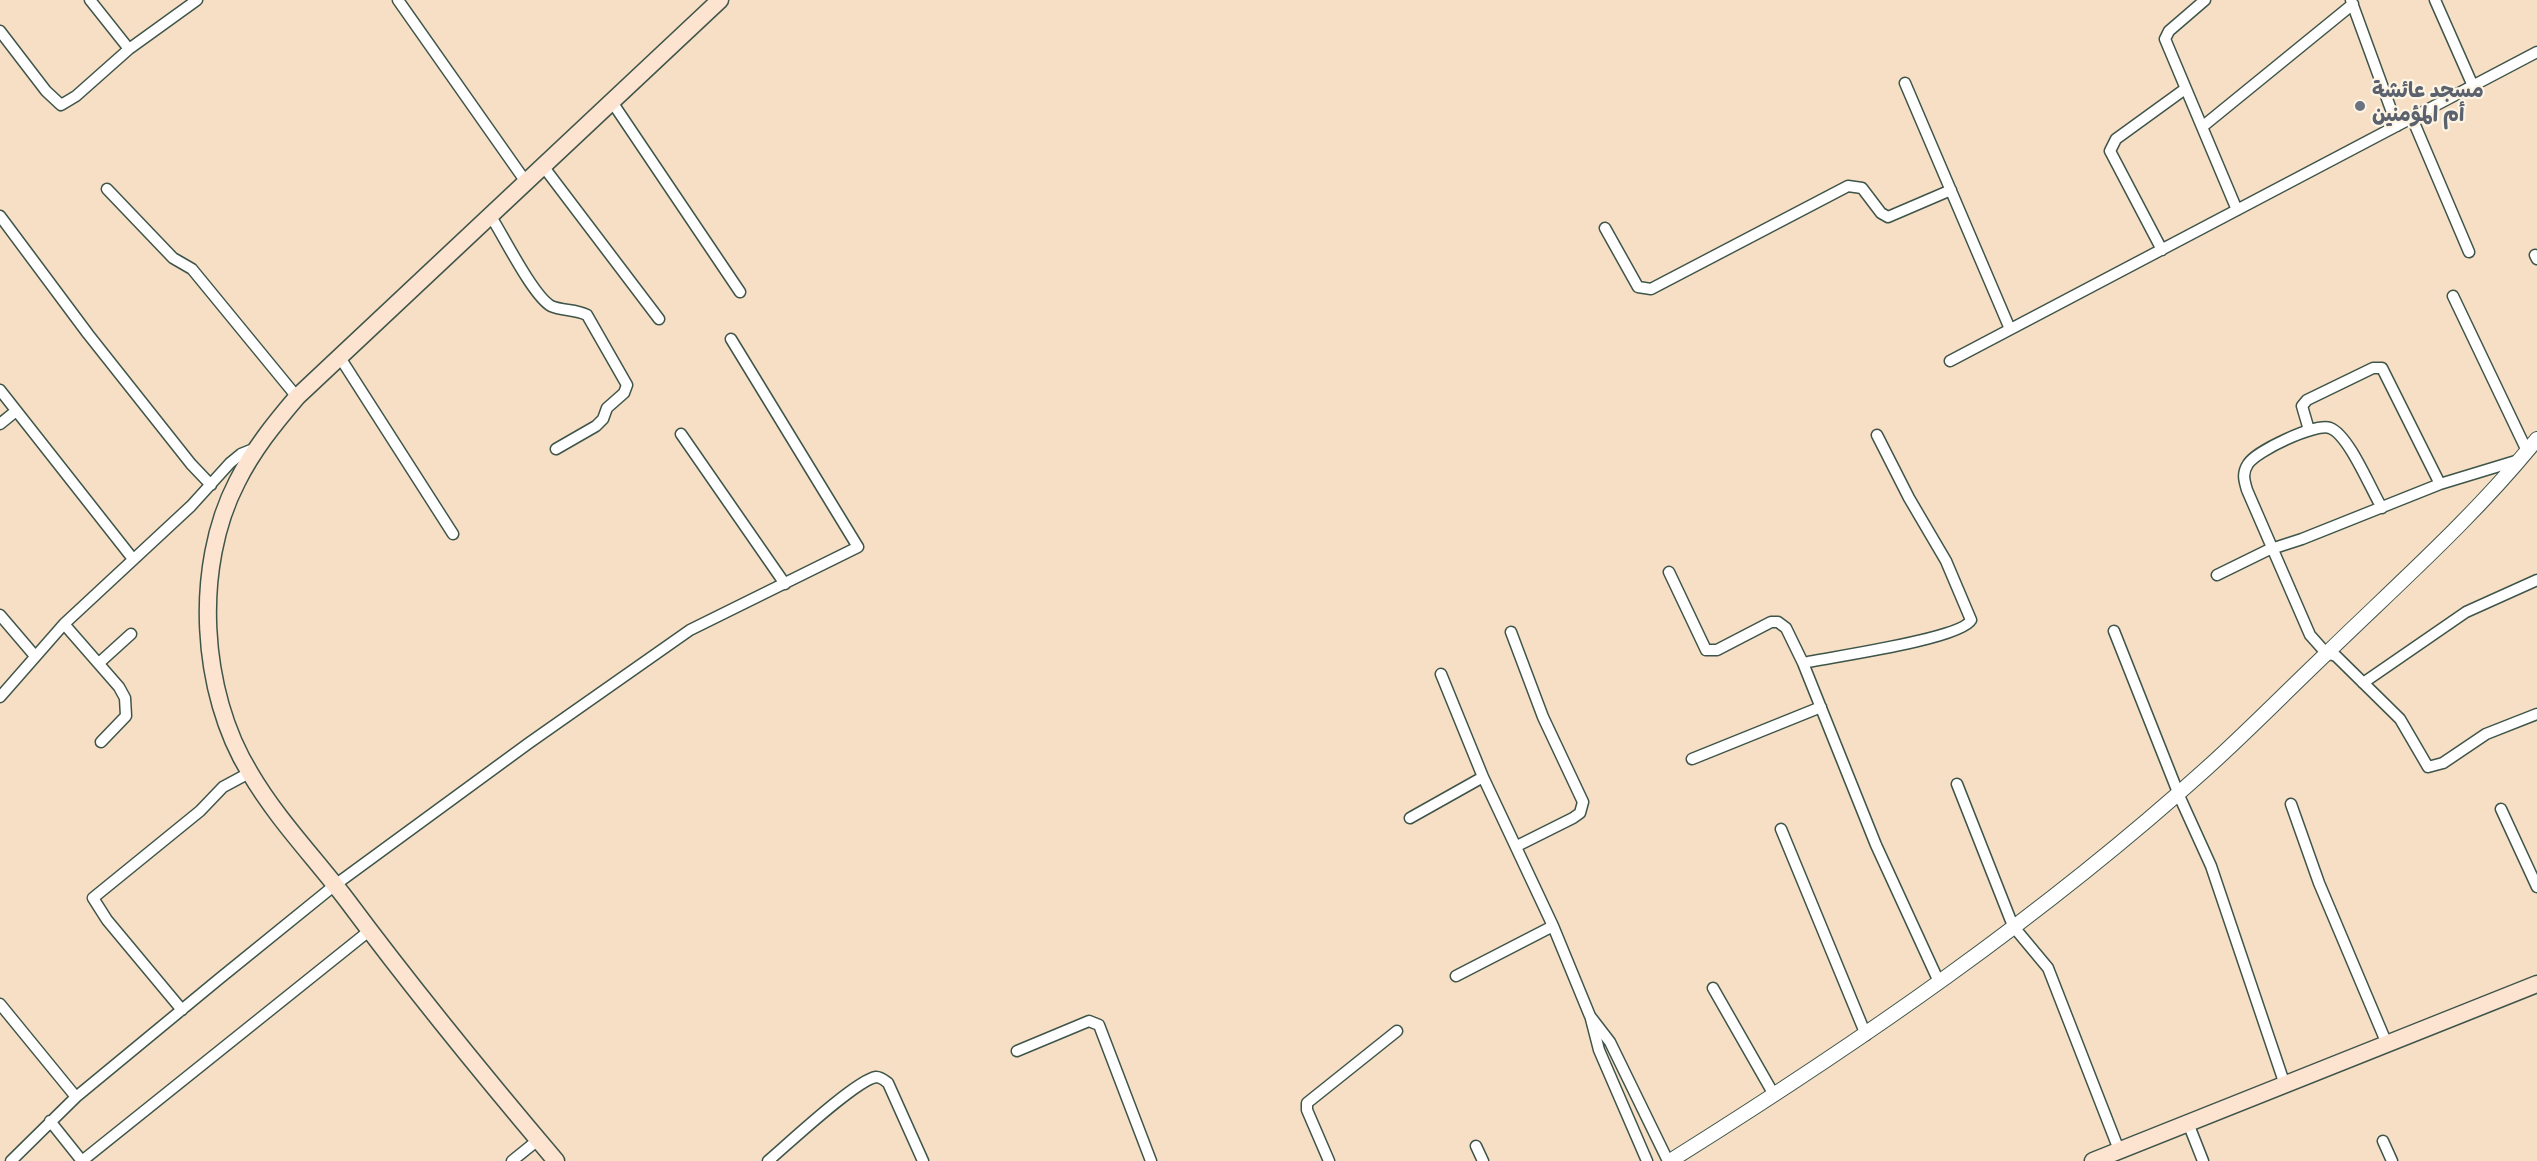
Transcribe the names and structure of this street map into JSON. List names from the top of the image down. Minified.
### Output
{"places":["مسجد عائشة أم المؤمنين"]}
